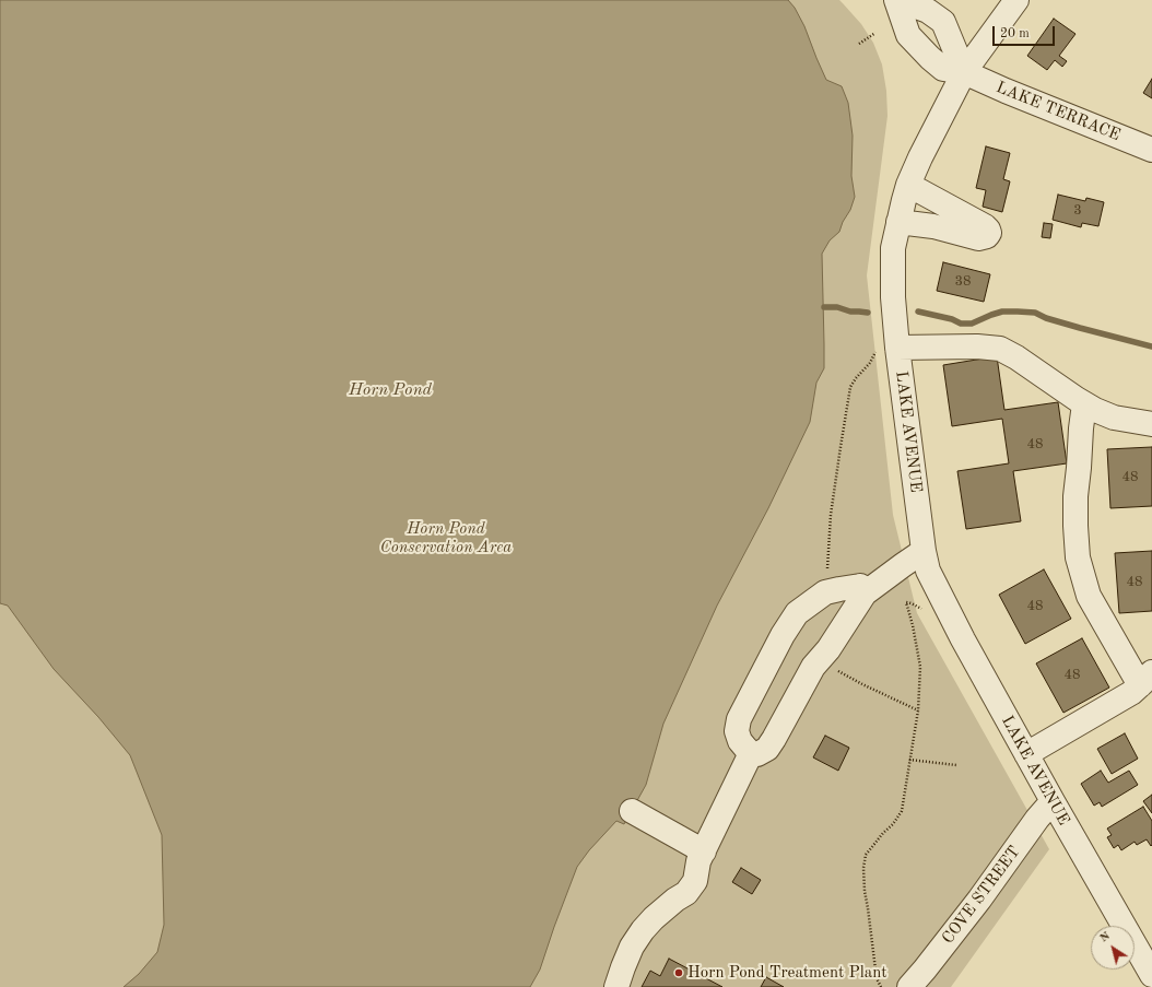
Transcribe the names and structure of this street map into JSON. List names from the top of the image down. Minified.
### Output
{"streets":{"street":["LAKE TERRACE","LAKE AVENUE","COVE STREET"]},"crossings":[["LAKE TERRACE","LAKE AVENUE"],["LAKE AVENUE","COVE STREET"]],"water":["Horn Pond"],"parks":["Horn Pond Conservation Area"],"places":["Horn Pond Treatment Plant"],"house_numbers":["3","38","48","48","48","48","48"],"scale_bar":"20 m","north":"top left"}
